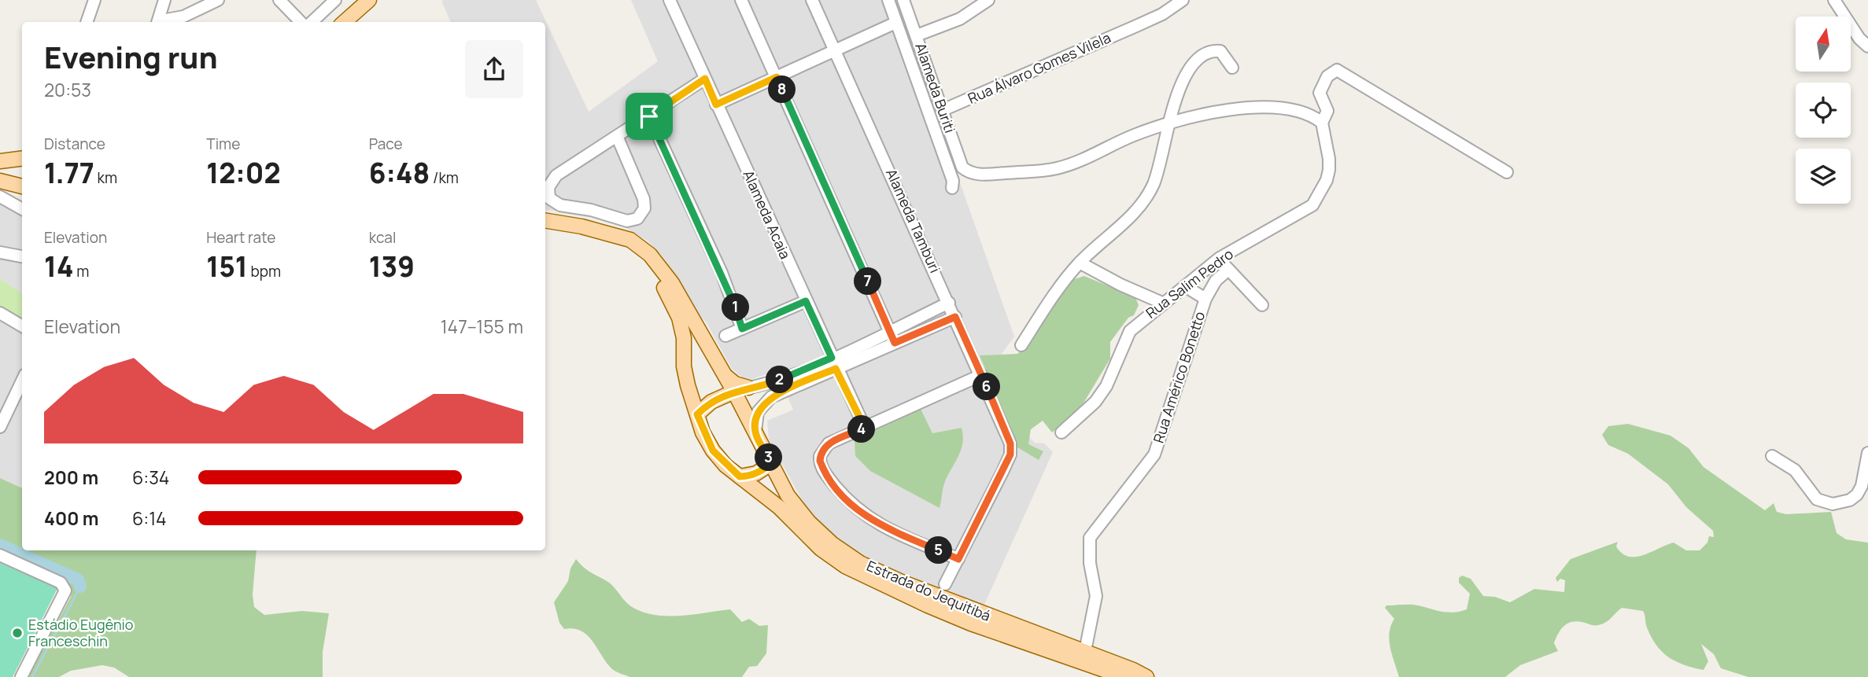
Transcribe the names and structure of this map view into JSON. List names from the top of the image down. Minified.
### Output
{"streets":{"main road":["Estrada do Jequitibá"],"street":["Rua Álvaro Gomes Vilela","Alameda Buriti","Alameda Acaia","Alameda Tamburi","Rua Salim Pedro","Rua Américo Bonetto"]},"crossings":[["Rua Álvaro Gomes Vilela","Alameda Buriti"],["Rua Américo Bonetto","Estrada do Jequitibá"]],"places":["Estádio Eugênio Franceschin"],"north":"top","page":{"heading":["Evening run","20:53"],"pins":["8","7","1","2","6","4","3","5"],"stats":[["Distance","1.77 km"],["Time","12:02"],["Pace","6:48 /km"],["Elevation","14 m"],["Heart rate","151 bpm"],["kcal","139"]],"chart":["Elevation","147–155 m"],"list":[{"name":"200 m","note":"6:34"},{"name":"400 m","note":"6:14"}]}}
